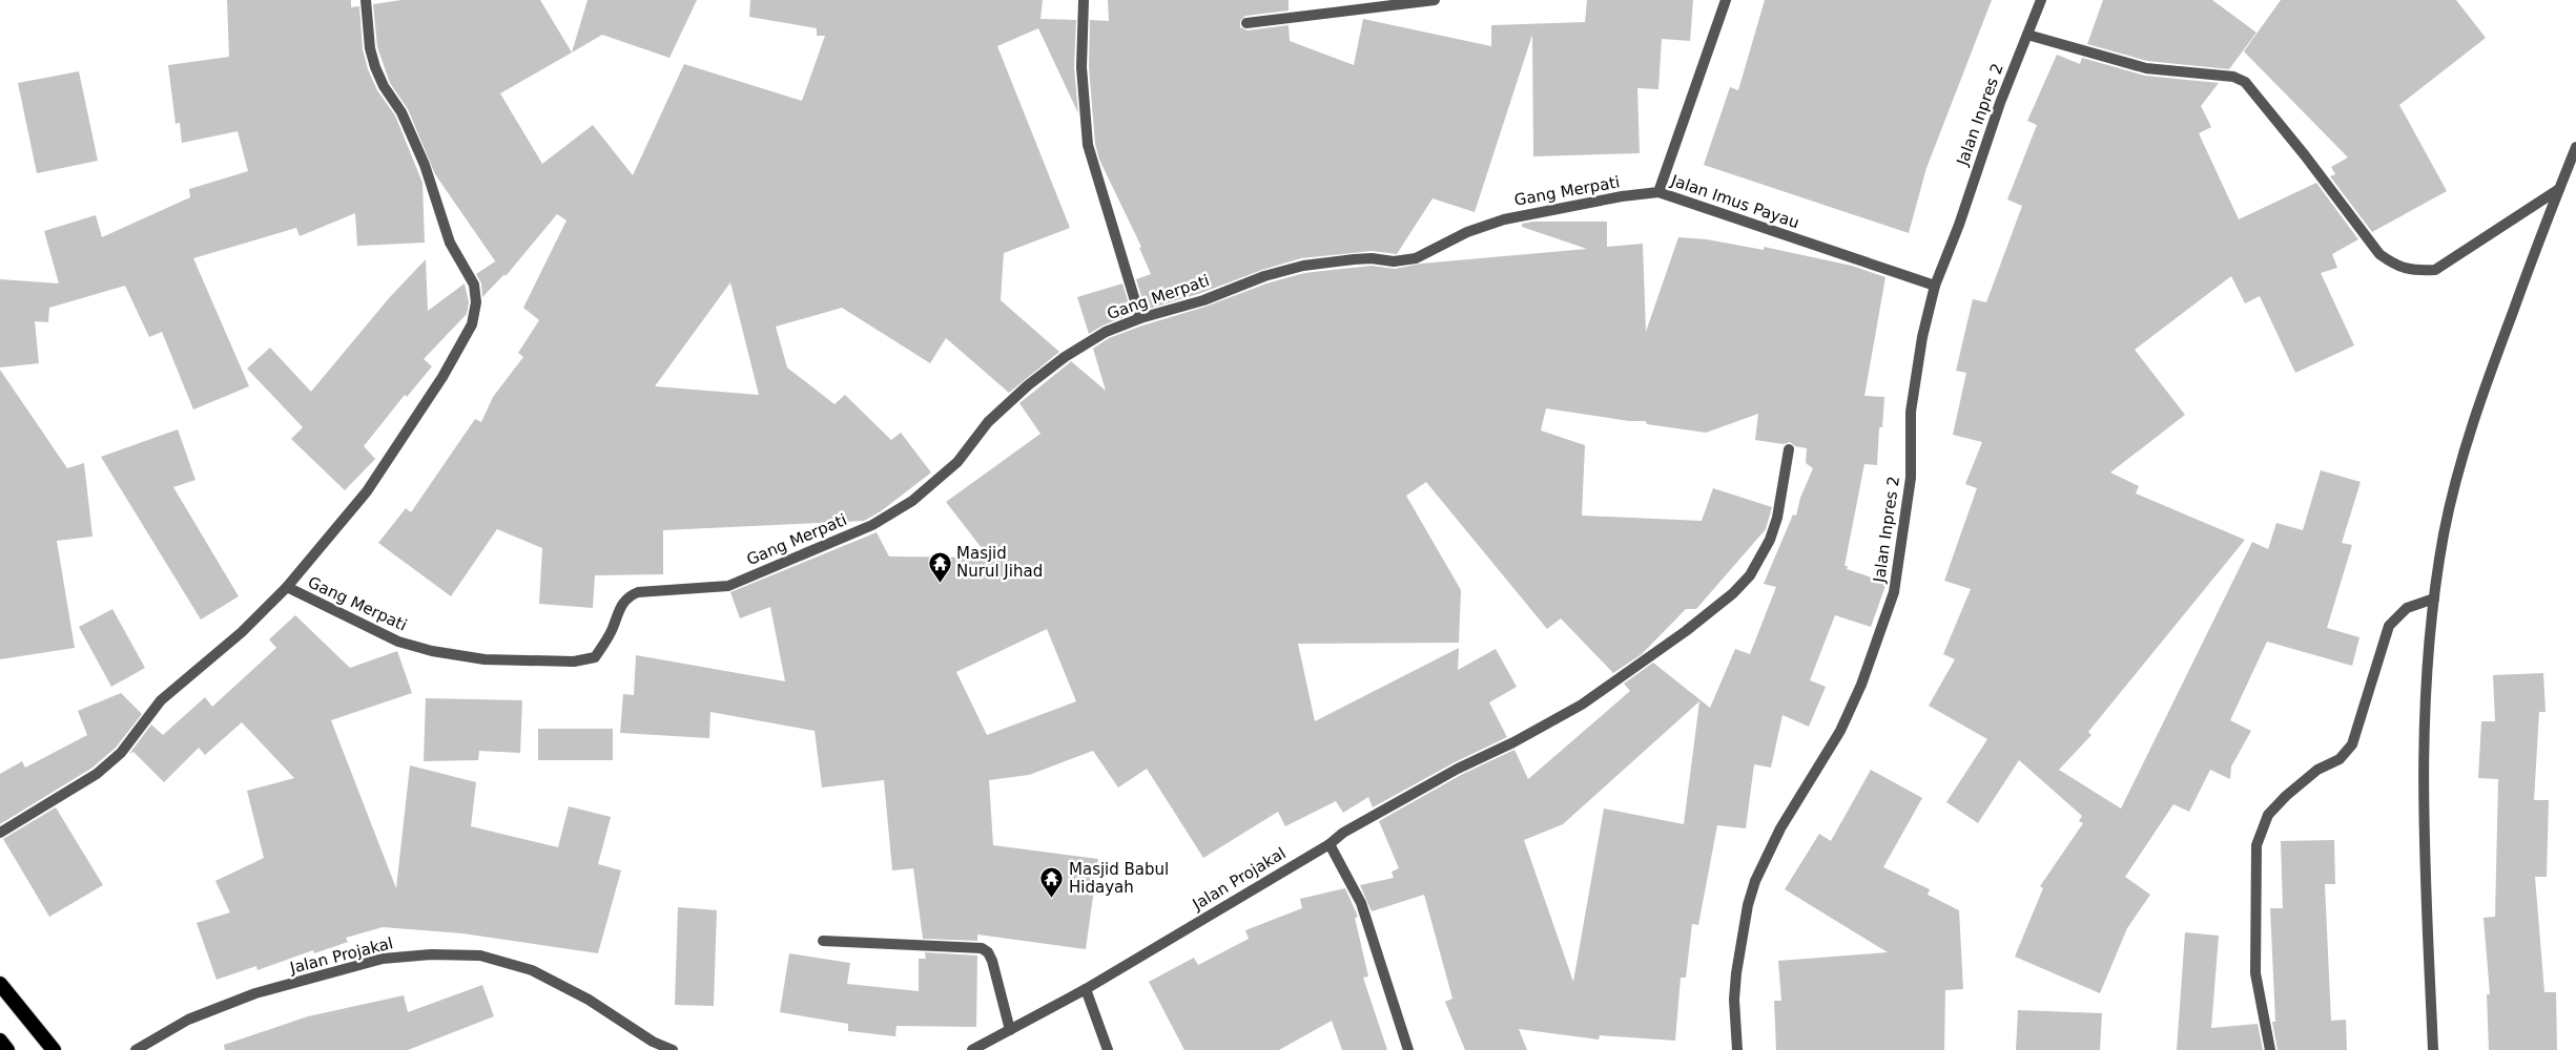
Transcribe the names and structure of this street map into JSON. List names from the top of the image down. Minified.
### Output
{"streets":{"street":["Jalan Inpres 2","Gang Merpati","Jalan Imus Payau","Jalan Projakal"]},"crossings":[["Jalan Inpres 2","Jalan Imus Payau"],["Gang Merpati","Jalan Imus Payau"]],"places":{"temple":["Masjid Nurul Jihad","Masjid Babul Hidayah"]}}
